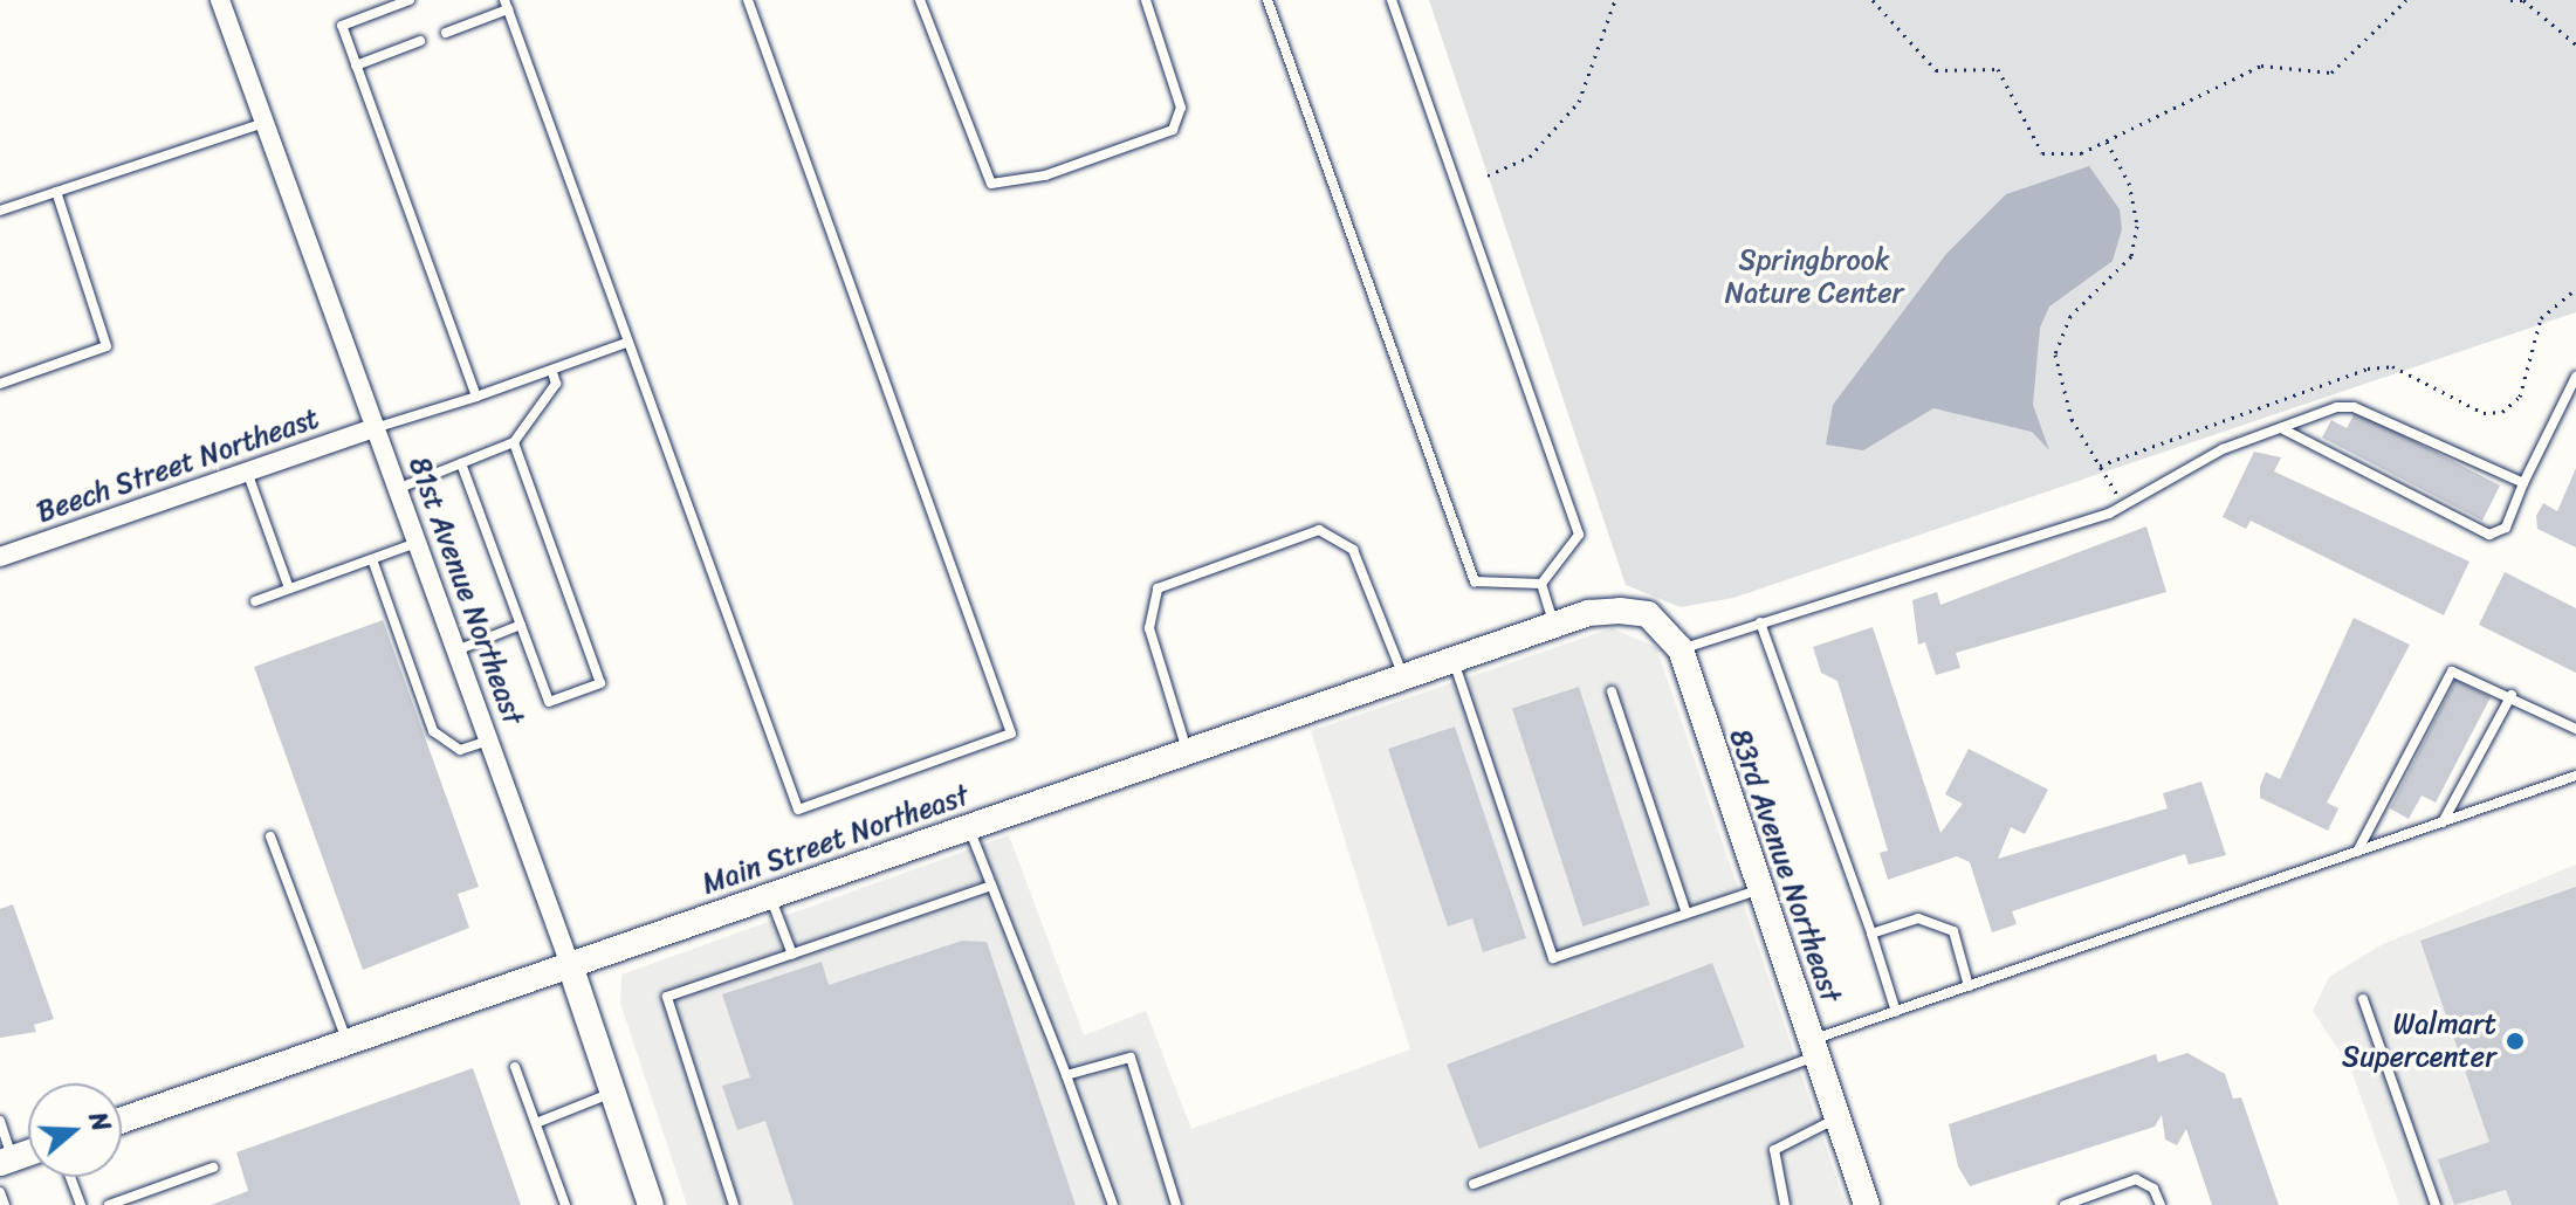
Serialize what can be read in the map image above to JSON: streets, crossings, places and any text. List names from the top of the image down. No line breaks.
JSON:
{"streets":{"street":["Beech Street Northeast","81st Avenue Northeast","Main Street Northeast","83rd Avenue Northeast"]},"crossings":[["Beech Street Northeast","81st Avenue Northeast"],["81st Avenue Northeast","Main Street Northeast"],["Main Street Northeast","83rd Avenue Northeast"]],"parks":["Springbrook Nature Center"],"places":["Walmart Supercenter"],"north":"right"}
